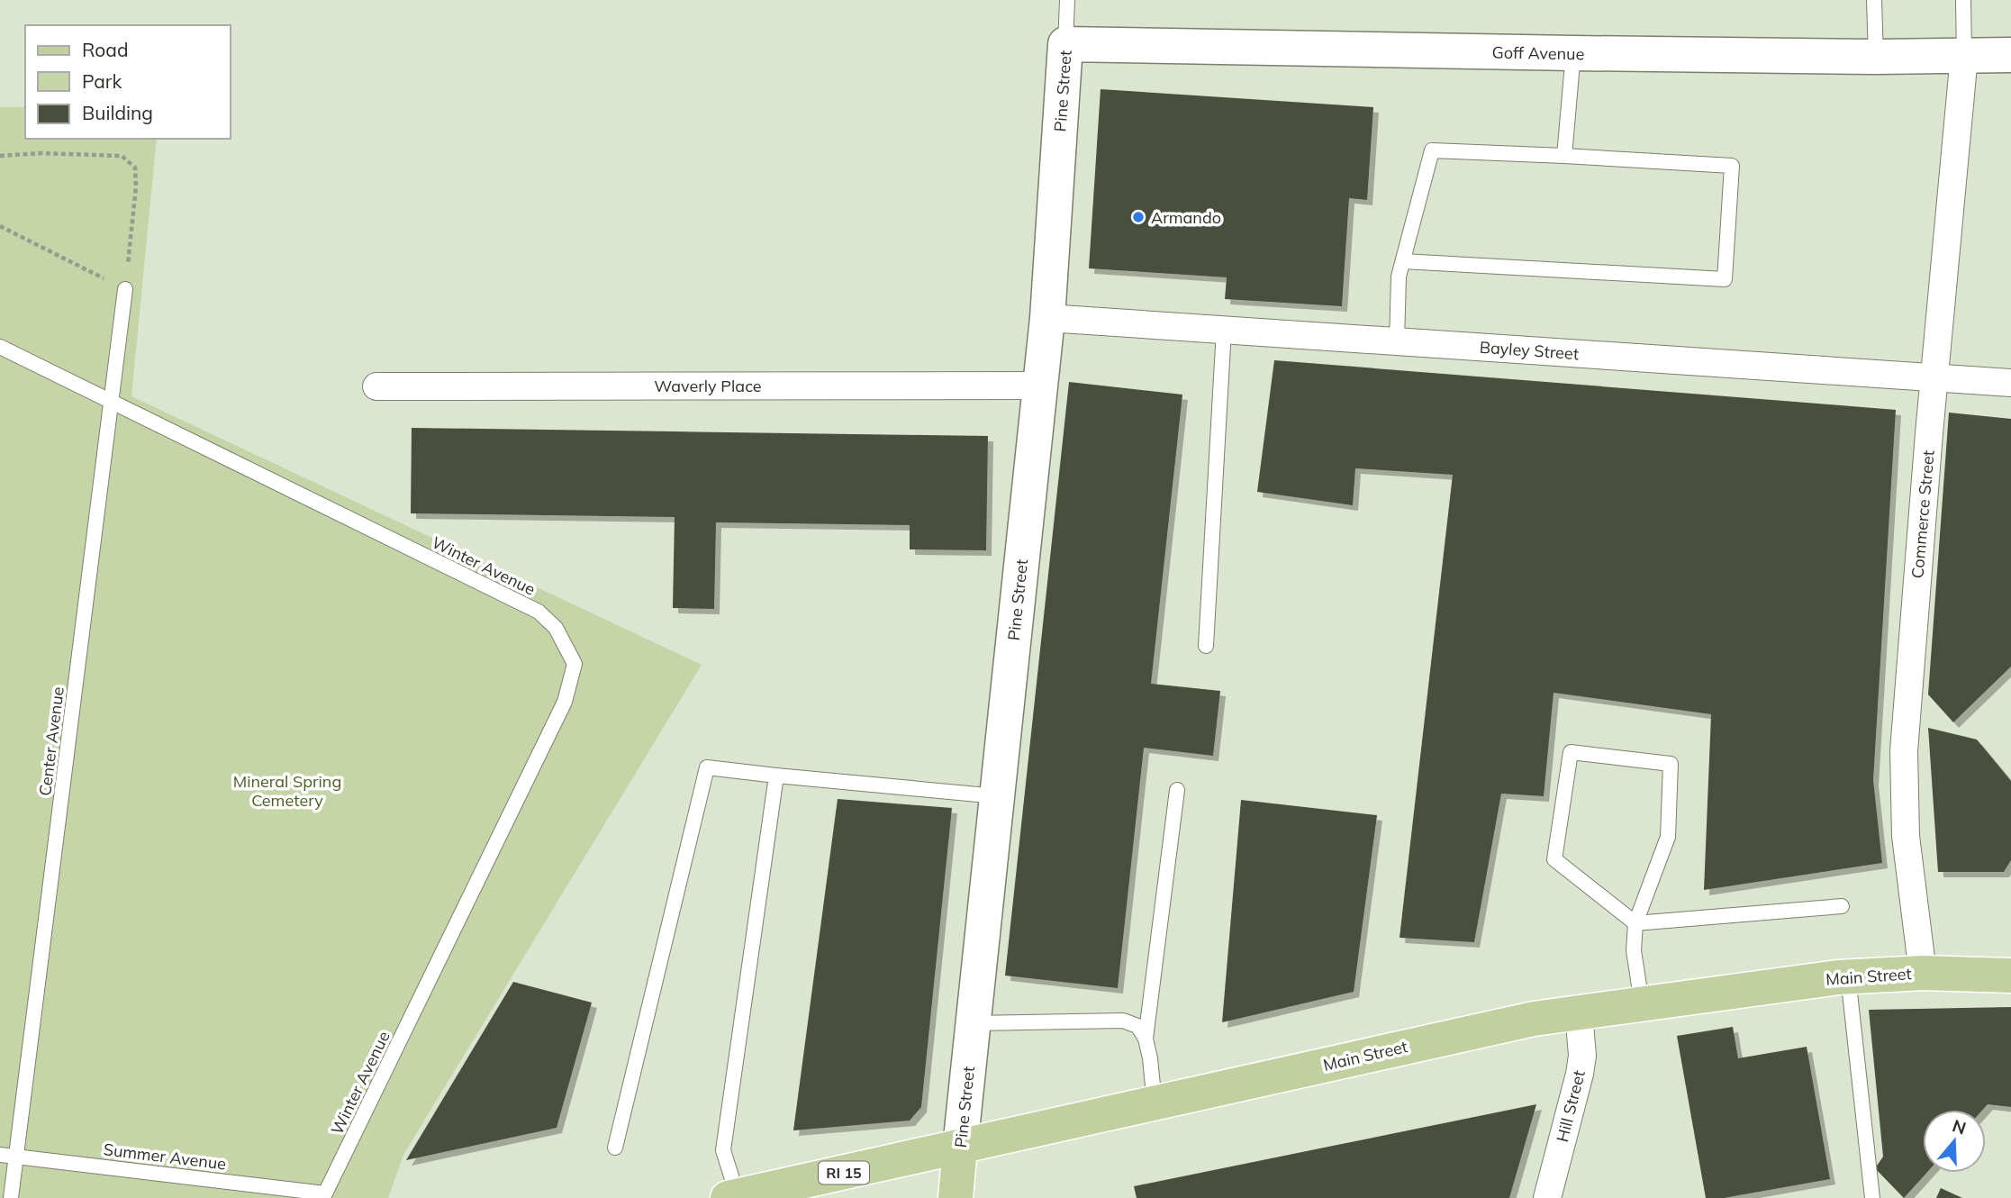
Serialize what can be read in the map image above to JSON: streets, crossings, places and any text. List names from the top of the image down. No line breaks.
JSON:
{"streets":{"main road":["Goff Avenue","Pine Street","Main Street","RI 15"],"street":["Bayley Street","Waverly Place","Commerce Street","Hill Street"],"lane":["Winter Avenue","Center Avenue","Summer Avenue"]},"crossings":[["Goff Avenue","Pine Street"],["Goff Avenue","Commerce Street"],["Pine Street","Bayley Street"],["Pine Street","Waverly Place"],["Pine Street","Main Street"],["Bayley Street","Commerce Street"],["Commerce Street","Main Street"],["Winter Avenue","Center Avenue"],["Winter Avenue","Summer Avenue"],["Center Avenue","Summer Avenue"],["Main Street","Hill Street"]],"parks":["Mineral Spring Cemetery"],"places":["Armando"],"legend":["Road","Park","Building"],"north":"top"}
